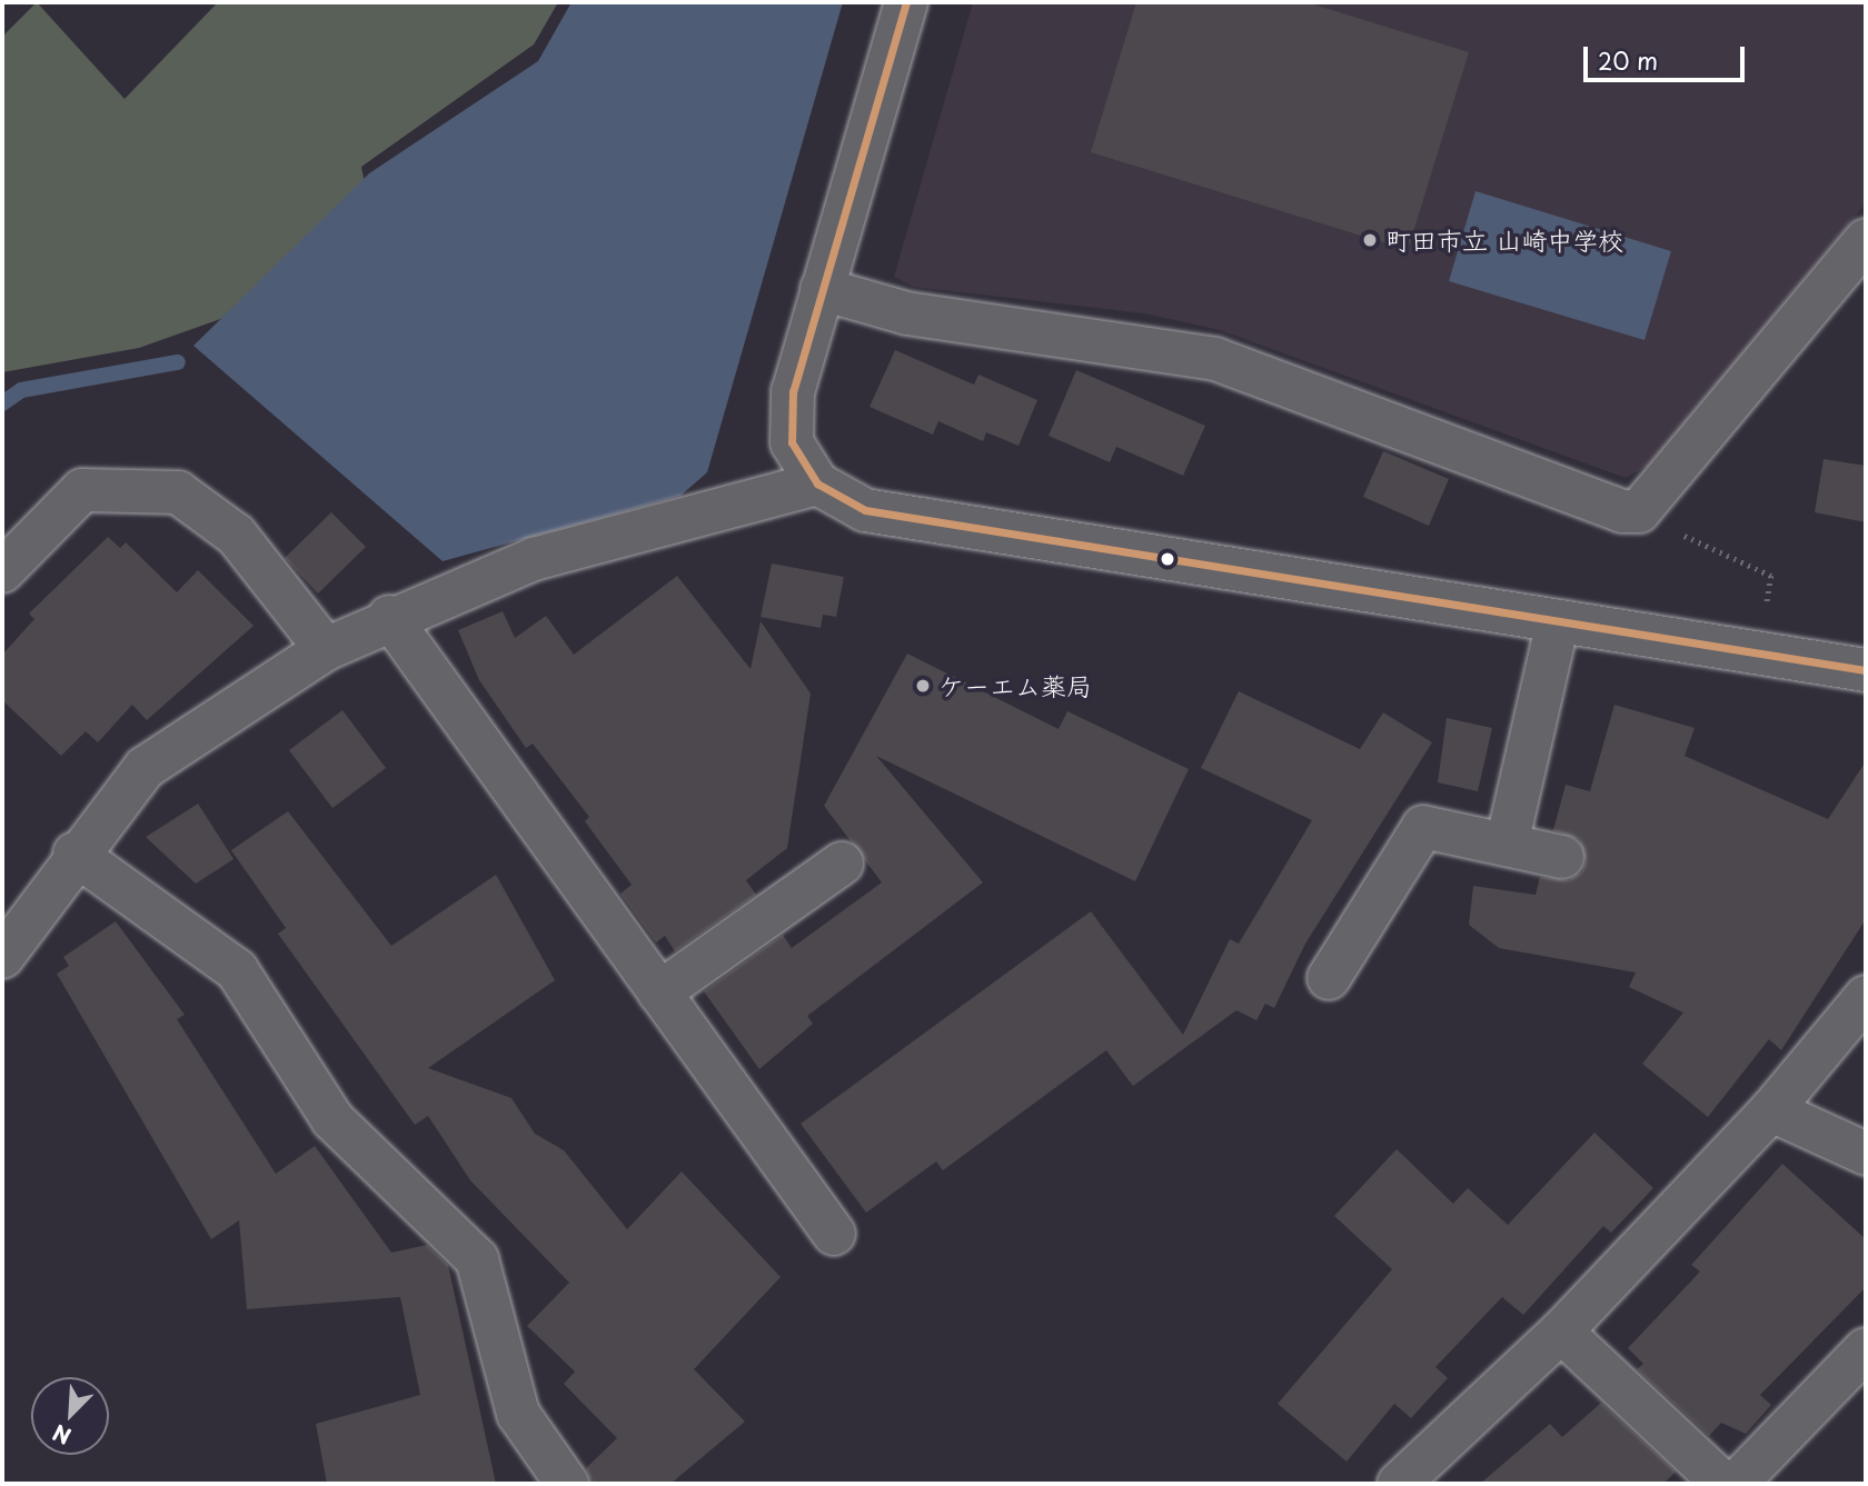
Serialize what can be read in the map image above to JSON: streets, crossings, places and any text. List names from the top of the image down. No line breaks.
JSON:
{"places":["町田市立 山崎中学校","ケーエム薬局"],"scale_bar":"20 m","north":"bottom left"}
